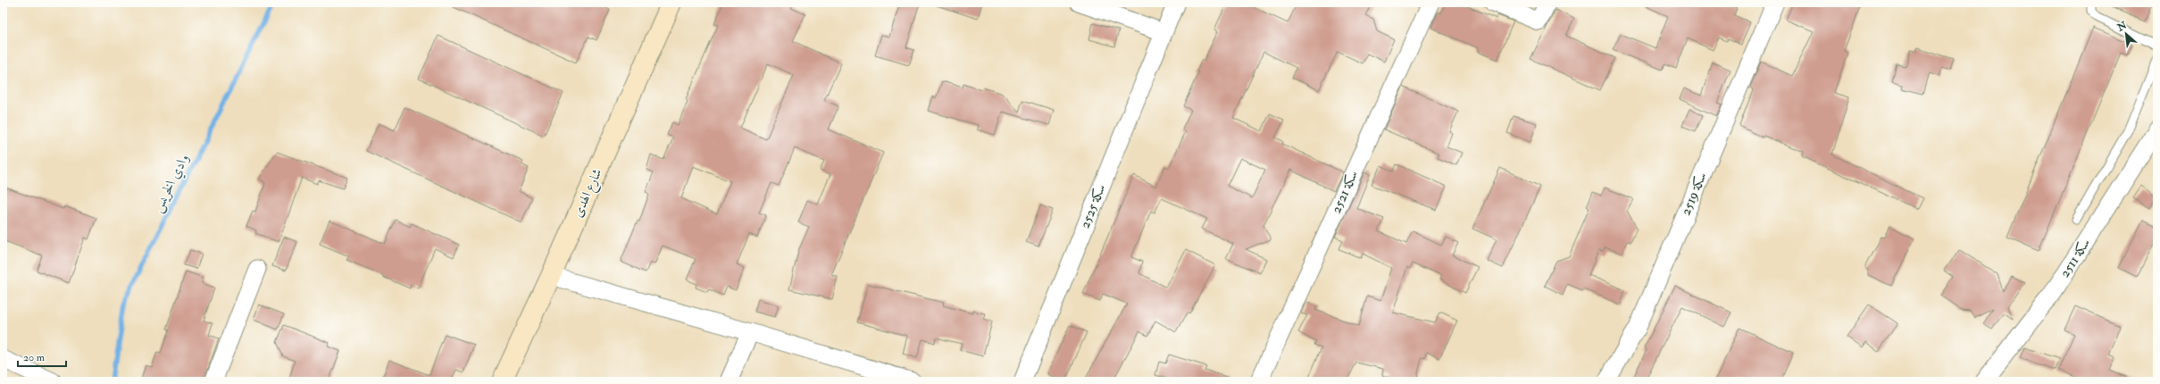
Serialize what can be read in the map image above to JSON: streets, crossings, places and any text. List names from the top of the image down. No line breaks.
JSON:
{"streets":{"street":["سكة 2521","شارع الهدى","سكة 2519","سكة 2525","سكة 2511"]},"water":["وادي الخريس"],"scale_bar":"20 m","north":"top left"}
